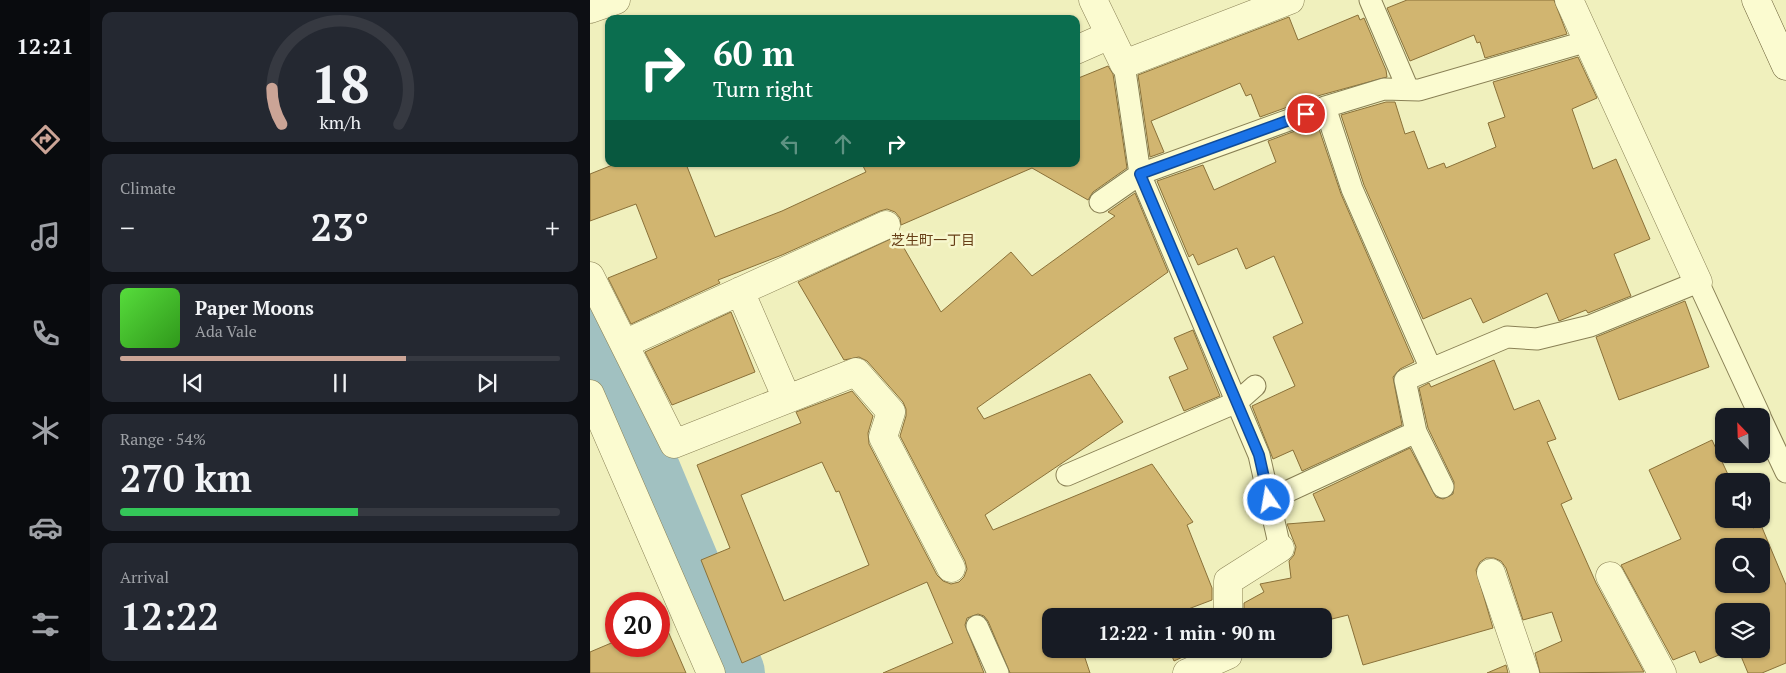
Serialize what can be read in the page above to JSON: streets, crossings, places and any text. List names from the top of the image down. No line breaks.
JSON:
{"districts":["芝生町一丁目"],"north":"top left","page":{"tabs":"12:21","turn":["60 m","Turn right"],"tile":["Climate",["Range · 54%","270 km"],["Arrival","12:22"]],"heat":["−","23°","+"],"song":["Paper Moons","Ada Vale"],"limit":"20","trip":"12:22 · 1 min · 90 m","gauge":["18","km/h"]}}
